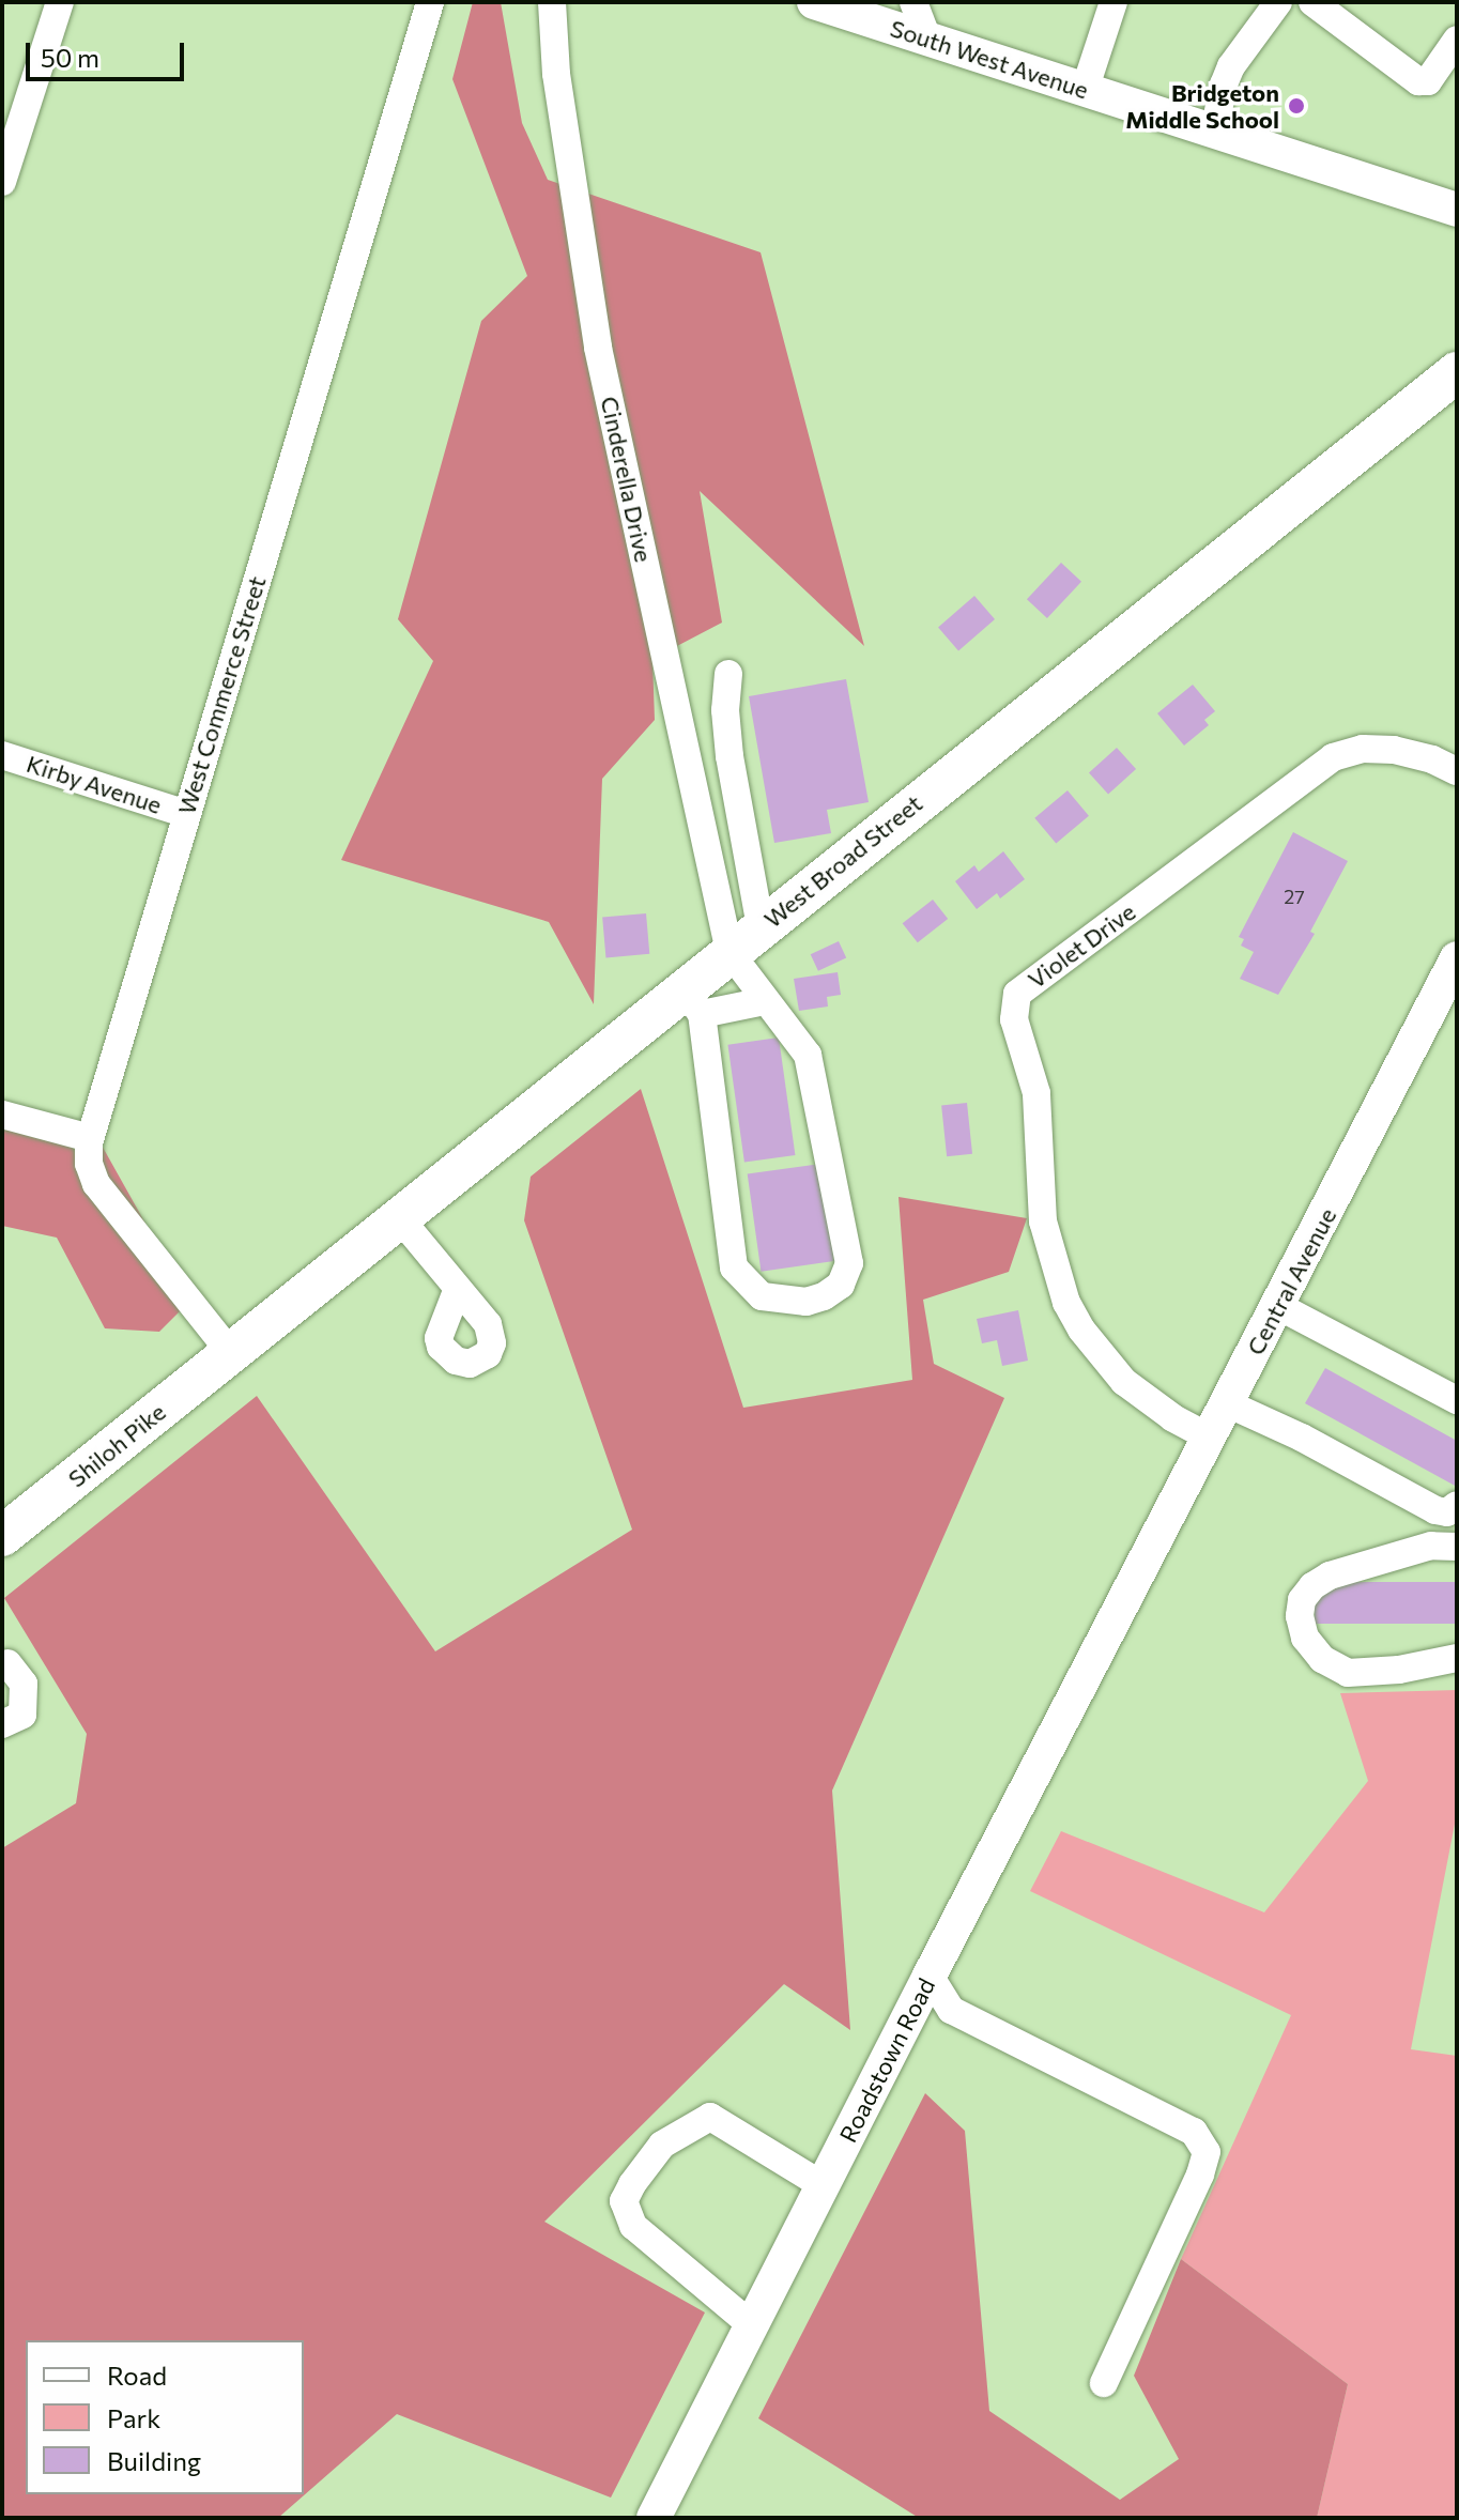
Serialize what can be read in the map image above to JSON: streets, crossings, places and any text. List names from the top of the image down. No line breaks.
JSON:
{"streets":{"highway":["West Broad Street","Shiloh Pike"],"main road":["South West Avenue","Central Avenue","Roadstown Road"],"street":["Cinderella Drive","West Commerce Street","Kirby Avenue","Violet Drive"]},"crossings":[["Cinderella Drive","West Broad Street"],["West Commerce Street","Kirby Avenue"],["West Commerce Street","West Broad Street"],["West Commerce Street","Shiloh Pike"],["West Broad Street","Shiloh Pike"],["Violet Drive","Central Avenue"],["Central Avenue","Roadstown Road"]],"places":["Bridgeton Middle School"],"house_numbers":["27"],"legend":["Road","Park","Building"],"scale_bar":"50 m"}
